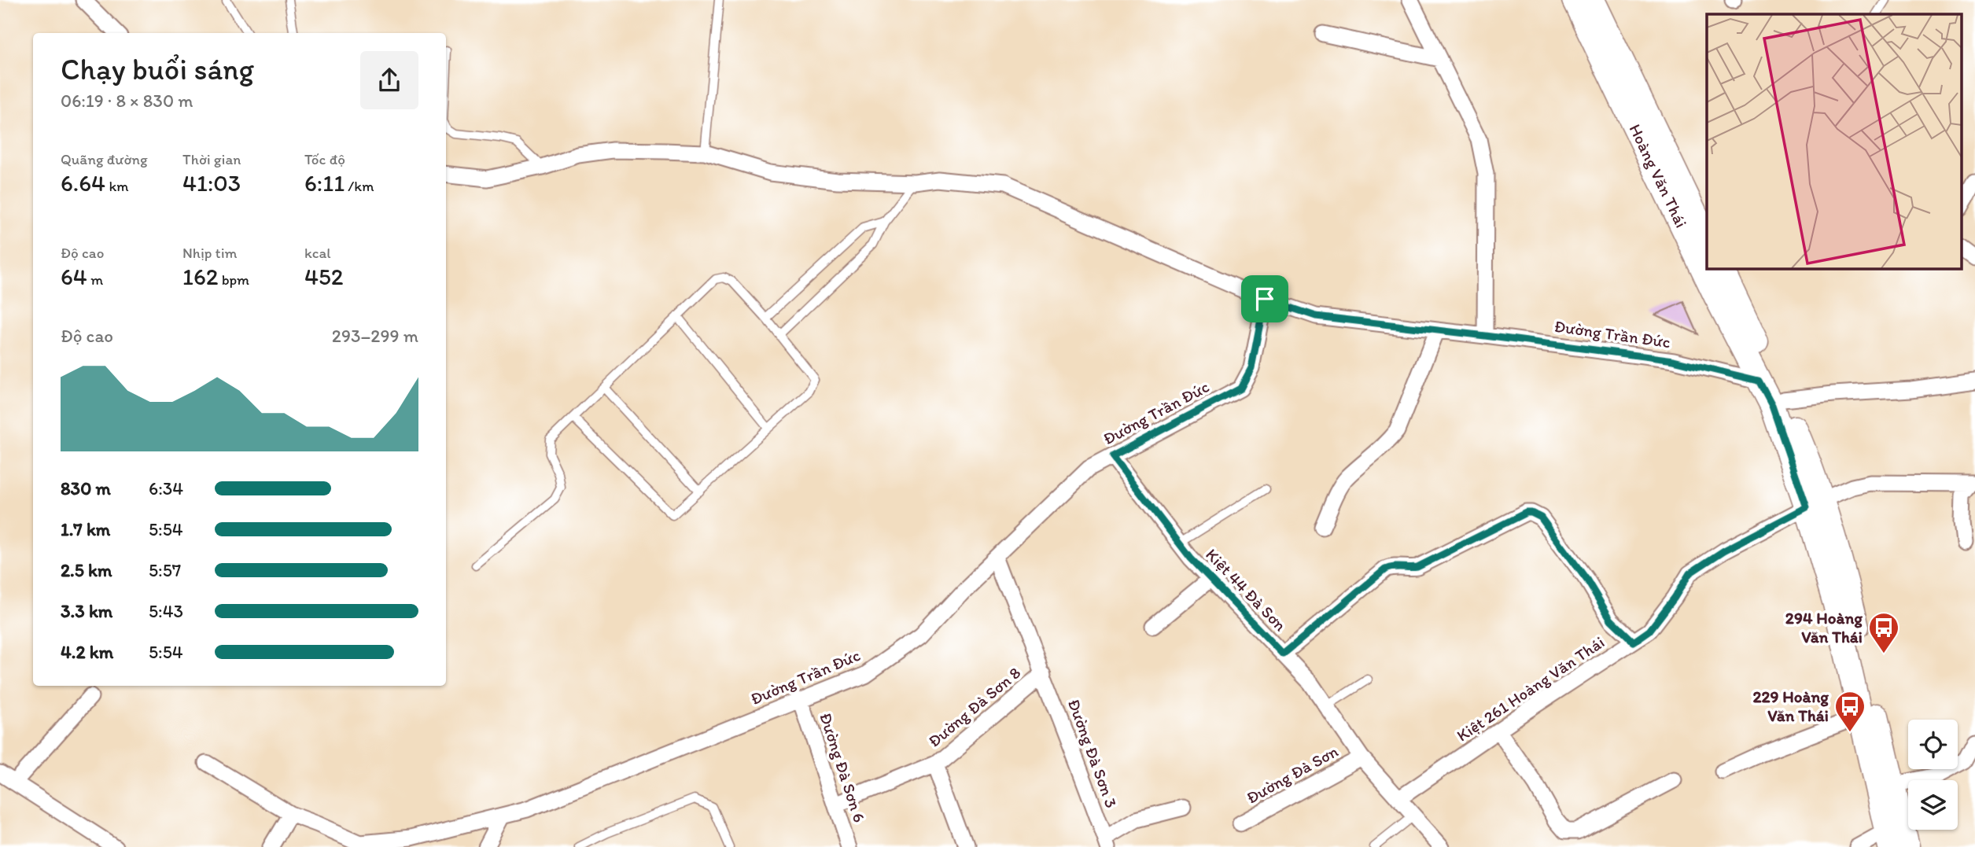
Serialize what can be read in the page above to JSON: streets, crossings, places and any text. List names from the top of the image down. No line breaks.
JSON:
{"streets":{"main road":["Hoàng Văn Thái"],"street":["Đường Trần Đức","Kiệt 44 Đà Sơn","Kiệt 261 Hoàng Văn Thái","Đường Đà Sơn 8","Đường Đà Sơn 3","Đường Đà Sơn 6","Đường Đà Sơn"]},"crossings":[["Hoàng Văn Thái","Đường Trần Đức"],["Đường Trần Đức","Kiệt 44 Đà Sơn"],["Đường Trần Đức","Đường Đà Sơn 3"],["Đường Trần Đức","Đường Đà Sơn 6"],["Kiệt 44 Đà Sơn","Kiệt 261 Hoàng Văn Thái"],["Kiệt 44 Đà Sơn","Đường Đà Sơn"],["Đường Đà Sơn 8","Đường Đà Sơn 3"],["Đường Đà Sơn 8","Đường Đà Sơn 6"]],"places":{"bus stop":["294 Hoàng Văn Thái","229 Hoàng Văn Thái"]},"page":{"heading":["Chạy buổi sáng","06:19 · 8 × 830 m"],"stats":[["Quãng đường","6.64 km"],["Thời gian","41:03"],["Tốc độ","6:11 /km"],["Độ cao","64 m"],["Nhịp tim","162 bpm"],["kcal","452"]],"chart":["Độ cao","293–299 m"],"list":[{"name":"830 m","note":"6:34"},{"name":"1.7 km","note":"5:54"},{"name":"2.5 km","note":"5:57"},{"name":"3.3 km","note":"5:43"},{"name":"4.2 km","note":"5:54"}]}}
